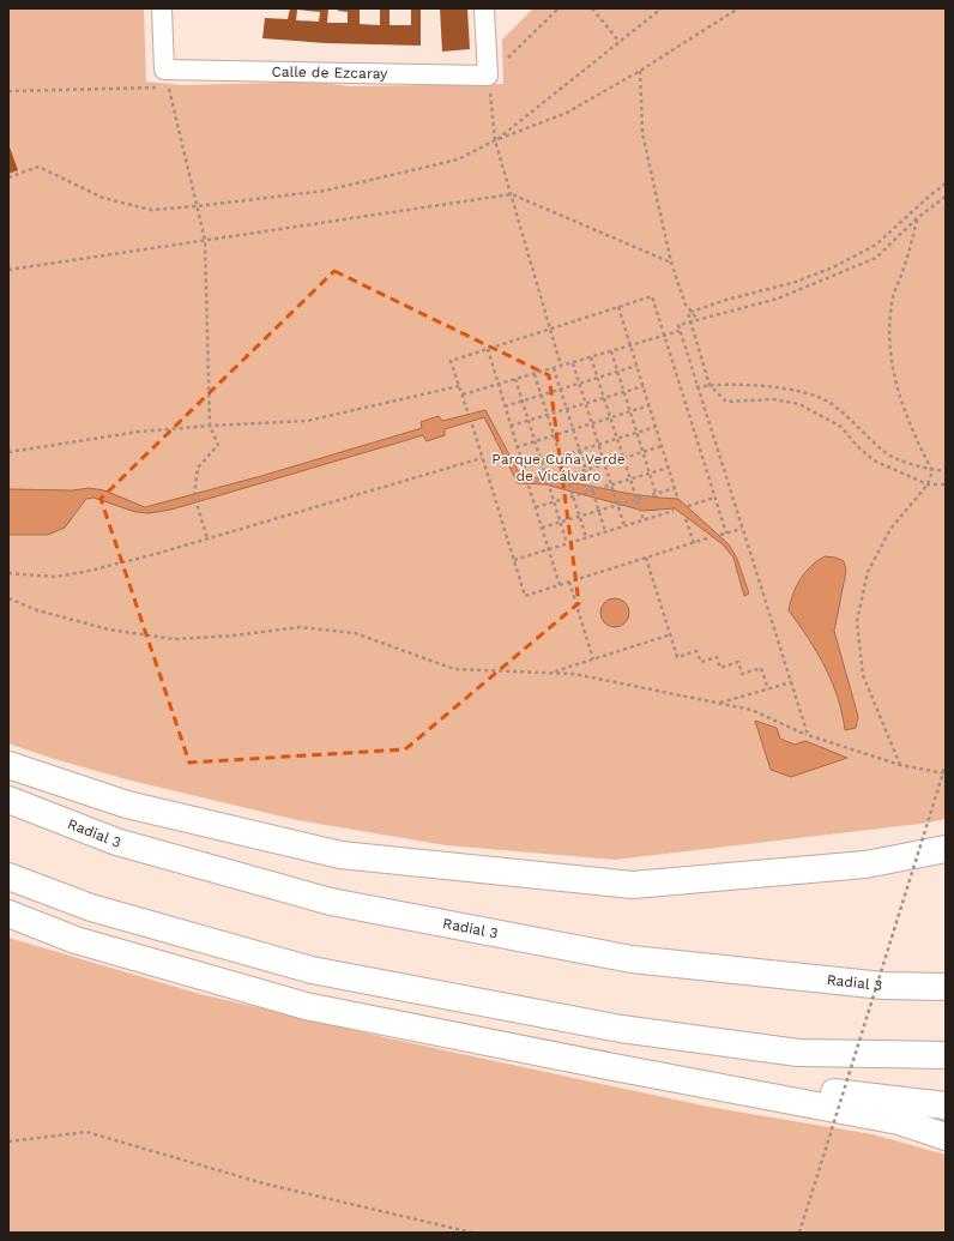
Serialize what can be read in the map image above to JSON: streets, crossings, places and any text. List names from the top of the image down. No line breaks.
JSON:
{"streets":{"highway":["Radial 3"],"street":["Calle de Ezcaray"]},"parks":["Parque Cuña Verde de Vicálvaro"]}
